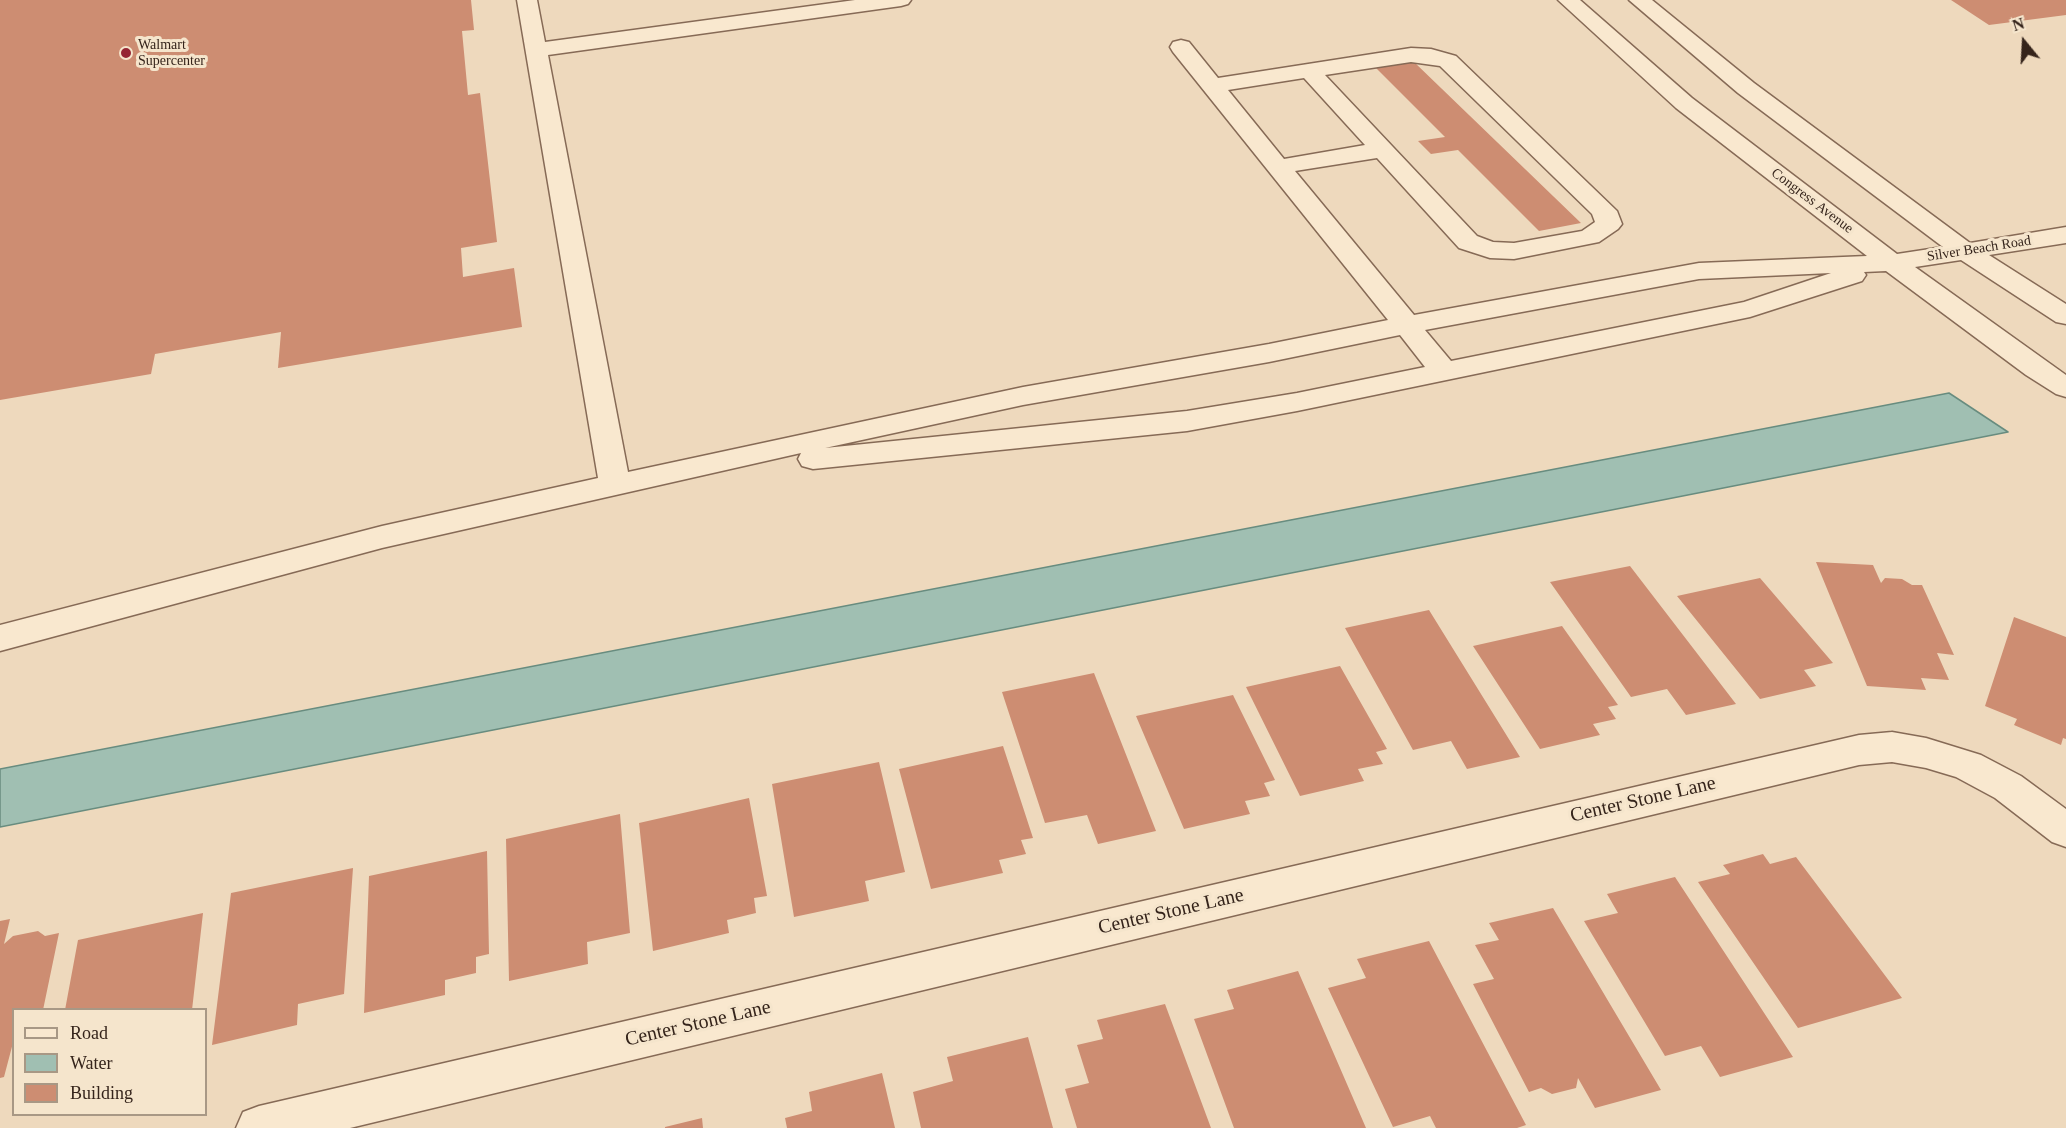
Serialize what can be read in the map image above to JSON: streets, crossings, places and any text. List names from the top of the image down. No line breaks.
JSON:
{"streets":{"street":["Congress Avenue","Silver Beach Road","Center Stone Lane"]},"crossings":[["Congress Avenue","Silver Beach Road"]],"places":["Walmart Supercenter"],"legend":["Road","Water","Building"],"north":"top"}
